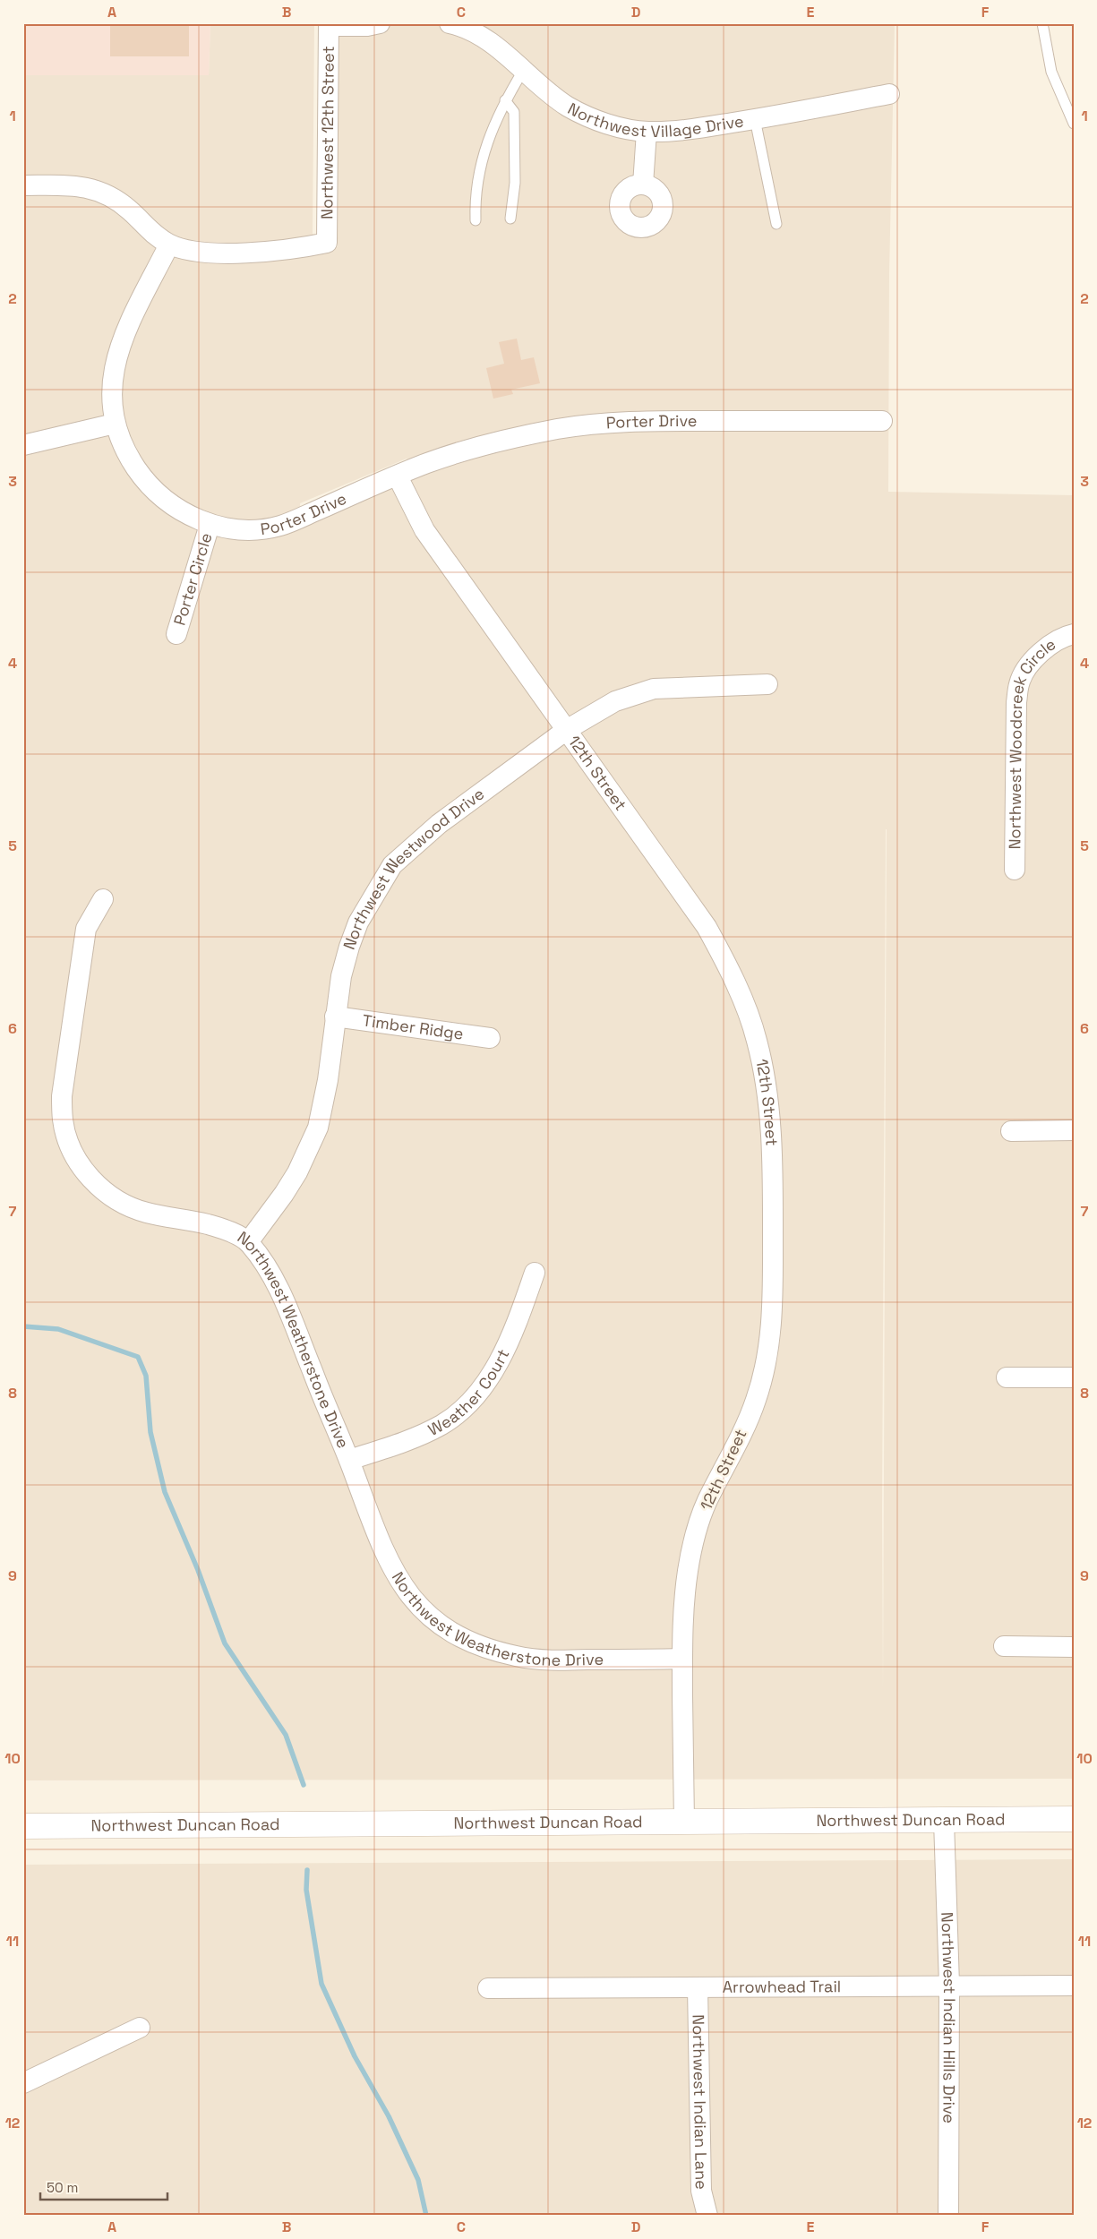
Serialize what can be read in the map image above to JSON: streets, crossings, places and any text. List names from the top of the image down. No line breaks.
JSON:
{"streets":{"street":["Northwest Village Drive","Northwest 12th Street","Porter Drive","Porter Circle","Northwest Woodcreek Circle","12th Street","Northwest Westwood Drive","Timber Ridge","Northwest Weatherstone Drive","Weather Court","Northwest Duncan Road","Arrowhead Trail","Northwest Indian Hills Drive","Northwest Indian Lane"]},"crossings":[["Northwest 12th Street","Porter Drive"],["Porter Drive","Porter Circle"],["Porter Drive","12th Street"],["12th Street","Northwest Westwood Drive"],["12th Street","Northwest Weatherstone Drive"],["12th Street","Northwest Duncan Road"],["Northwest Westwood Drive","Timber Ridge"],["Northwest Westwood Drive","Northwest Weatherstone Drive"],["Northwest Weatherstone Drive","Weather Court"],["Northwest Duncan Road","Northwest Indian Hills Drive"],["Arrowhead Trail","Northwest Indian Hills Drive"],["Arrowhead Trail","Northwest Indian Lane"]],"scale_bar":"50 m","grid":{"columns":["A","B","C","D","E","F"],"rows":["1","2","3","4","5","6","7","8","9","10","11","12"]}}
